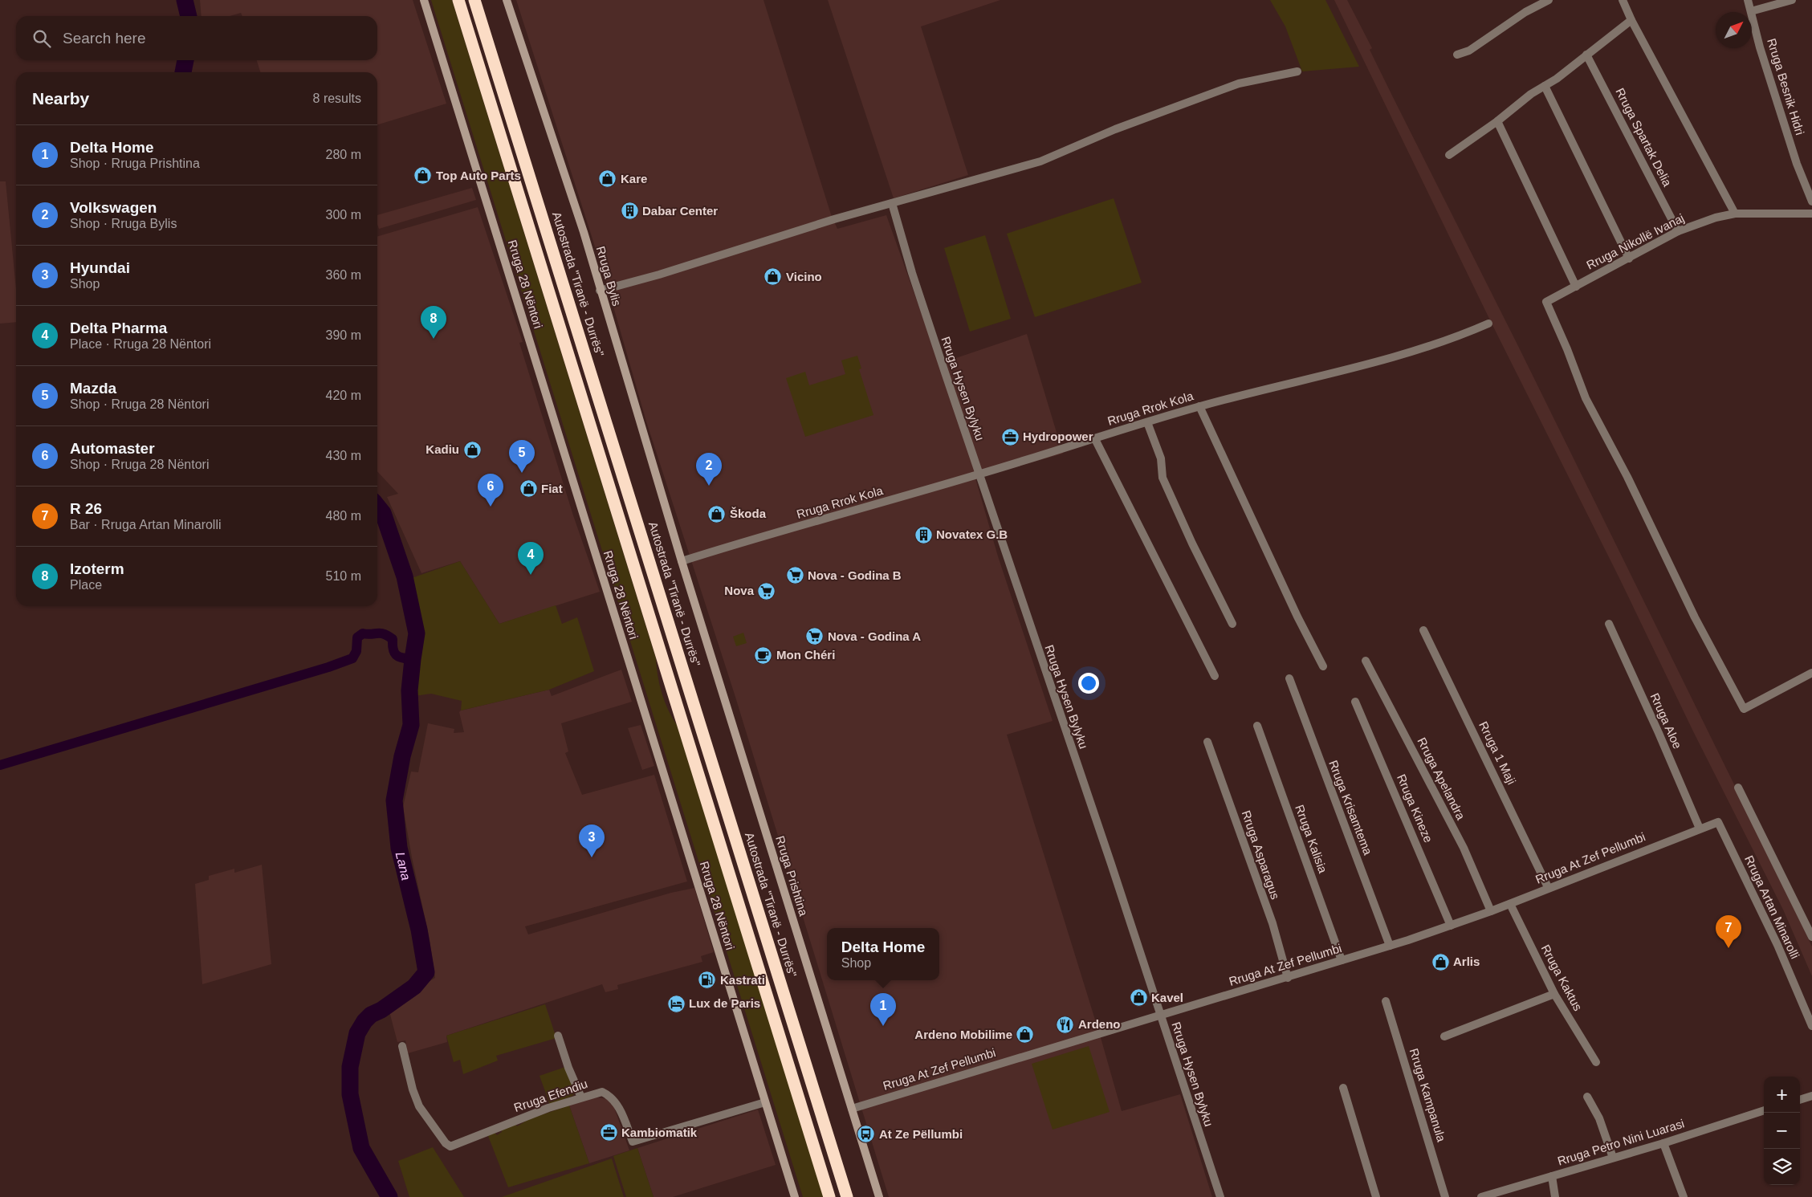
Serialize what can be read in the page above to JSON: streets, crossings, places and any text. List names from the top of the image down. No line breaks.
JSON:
{"streets":{"highway":["Autostrada \"Tiranë - Durrës\""],"main road":["Rruga Bylis","Rruga 28 Nëntori","Rruga Prishtina"],"street":["Rruga Besnik Hidri","Rruga Spartak Delia","Rruga Nikollë Ivanaj","Rruga Hysen Bylyku","Rruga Rrok Kola","Rruga Aloe","Rruga 1 Maji","Rruga Apelandra","Rruga Krisamtema","Rruga Kineze","Rruga Kalisia","Rruga Asparagus","Rruga At Zef Pellumbi","Rruga Artan Minarolli","Rruga Kaktus","Rruga Kampanula","Rruga Efendiu","Rruga Petro Nini Luarasi"]},"crossings":[["Rruga Spartak Delia","Rruga Nikollë Ivanaj"],["Rruga Bylis","Rruga Rrok Kola"],["Rruga Bylis","Rruga Prishtina"],["Rruga 28 Nëntori","Rruga Efendiu"],["Rruga Hysen Bylyku","Rruga Rrok Kola"],["Rruga Hysen Bylyku","Rruga At Zef Pellumbi"],["Rruga Rrok Kola","Rruga Prishtina"],["Rruga Aloe","Rruga At Zef Pellumbi"],["Rruga 1 Maji","Rruga At Zef Pellumbi"],["Rruga Apelandra","Rruga At Zef Pellumbi"],["Rruga Krisamtema","Rruga At Zef Pellumbi"],["Rruga Kineze","Rruga At Zef Pellumbi"],["Rruga Kalisia","Rruga At Zef Pellumbi"],["Rruga Asparagus","Rruga At Zef Pellumbi"],["Rruga At Zef Pellumbi","Rruga Prishtina"],["Rruga At Zef Pellumbi","Rruga Artan Minarolli"],["Rruga At Zef Pellumbi","Rruga Kaktus"]],"water":["Lana"],"places":{"shop":["Top Auto Parts","Kare","Vicino","Kadiu","Fiat","Škoda","Arlis","Kavel","Ardeno Mobilime"],"building":["Dabar Center","Novatex G.B"],"office":["Hydropower","Kambiomatik"],"supermarket":["Nova - Godina B","Nova","Nova - Godina A"],"cafe":["Mon Chéri"],"fuel station":["Kastrati"],"hotel":["Lux de Paris"],"restaurant":["Ardeno"],"bus stop":["At Ze Pëllumbi"]},"north":"top right","page":{"search":"Search here","heading":["Nearby","8 results"],"list":[{"mark":"1","name":"Delta Home","note":"Shop · Rruga Prishtina","value":"280 m"},{"mark":"2","name":"Volkswagen","note":"Shop · Rruga Bylis","value":"300 m"},{"mark":"3","name":"Hyundai","note":"Shop","value":"360 m"},{"mark":"4","name":"Delta Pharma","note":"Place · Rruga 28 Nëntori","value":"390 m"},{"mark":"5","name":"Mazda","note":"Shop · Rruga 28 Nëntori","value":"420 m"},{"mark":"6","name":"Automaster","note":"Shop · Rruga 28 Nëntori","value":"430 m"},{"mark":"7","name":"R 26","note":"Bar · Rruga Artan Minarolli","value":"480 m"},{"mark":"8","name":"Izoterm","note":"Place","value":"510 m"}],"pins":["8","5","2","6","4","3","7","1"],"popup":["Delta Home","Shop"],"map_buttons":["+","−"]}}
